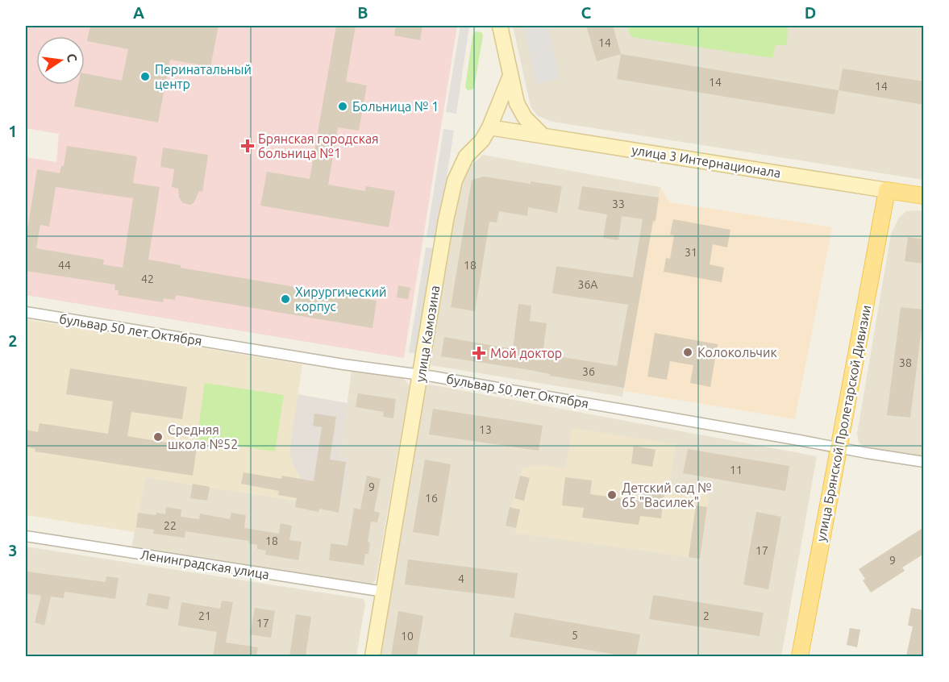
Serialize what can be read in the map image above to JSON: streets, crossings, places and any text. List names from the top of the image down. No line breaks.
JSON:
{"streets":{"main road":["улица 3 Интернационала","улица Брянской Пролетарской Дивизии"],"street":["бульвар 50 лет Октября","улица Камозина","Ленинградская улица"]},"crossings":[["улица 3 Интернационала","улица Камозина"],["улица 3 Интернационала","улица Брянской Пролетарской Дивизии"],["бульвар 50 лет Октября","улица Камозина"],["бульвар 50 лет Октября","улица Брянской Пролетарской Дивизии"],["улица Камозина","Ленинградская улица"]],"places":{"other":["Перинатальный центр","Больница № 1","Хирургический корпус","Колокольчик","Средняя школа №52","Детский сад № 65 \"Василек\""],"health":["Брянская городская больница №1","Мой доктор"]},"house_numbers":["14","14","14","33","31","44","18","42","36А","38","36","13","11","9","16","22","18","17","9","4","21","2","17","5","10"],"north":"right","grid":{"columns":["A","B","C","D"],"rows":["1","2","3"]}}
